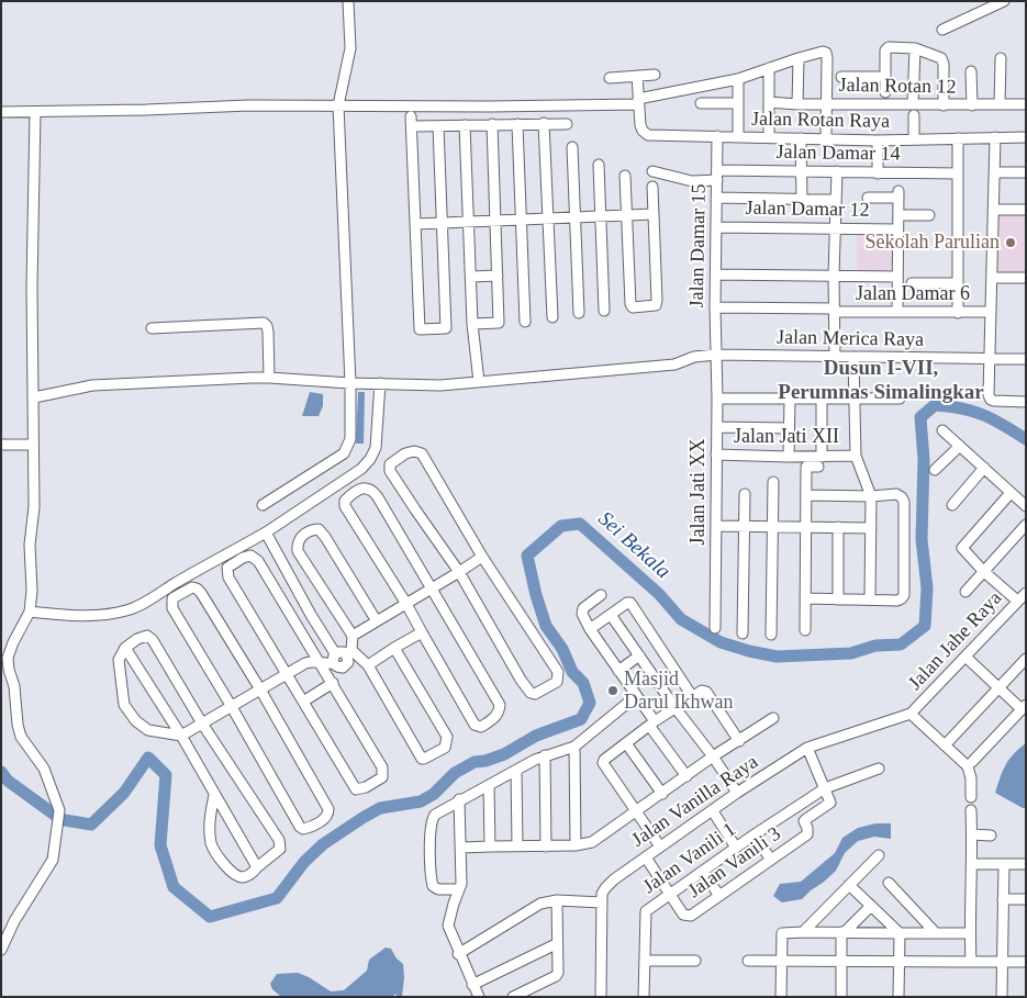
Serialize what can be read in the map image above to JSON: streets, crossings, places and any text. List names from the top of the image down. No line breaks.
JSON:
{"streets":{"street":["Jalan Rotan 12","Jalan Rotan Raya","Jalan Damar 14","Jalan Damar 12","Jalan Damar 15","Jalan Damar 6","Jalan Merica Raya","Jalan Jati XII","Jalan Jati XX","Jalan Jahe Raya","Jalan Vanilla Raya","Jalan Vanili 1","Jalan Vanili 3"]},"crossings":[["Jalan Rotan Raya","Jalan Damar 15"],["Jalan Damar 14","Jalan Damar 15"],["Jalan Damar 12","Jalan Damar 15"],["Jalan Damar 15","Jalan Damar 6"],["Jalan Damar 15","Jalan Merica Raya"],["Jalan Damar 15","Jalan Jati XX"],["Jalan Merica Raya","Jalan Jati XX"],["Jalan Jati XII","Jalan Jati XX"],["Jalan Jahe Raya","Jalan Vanilla Raya"],["Jalan Vanilla Raya","Jalan Vanili 3"],["Jalan Vanili 1","Jalan Vanili 3"]],"districts":["Dusun I-VII, Perumnas Simalingkar"],"water":["Sei Bekala"],"places":["Sekolah Parulian","Masjid Darul Ikhwan"]}
